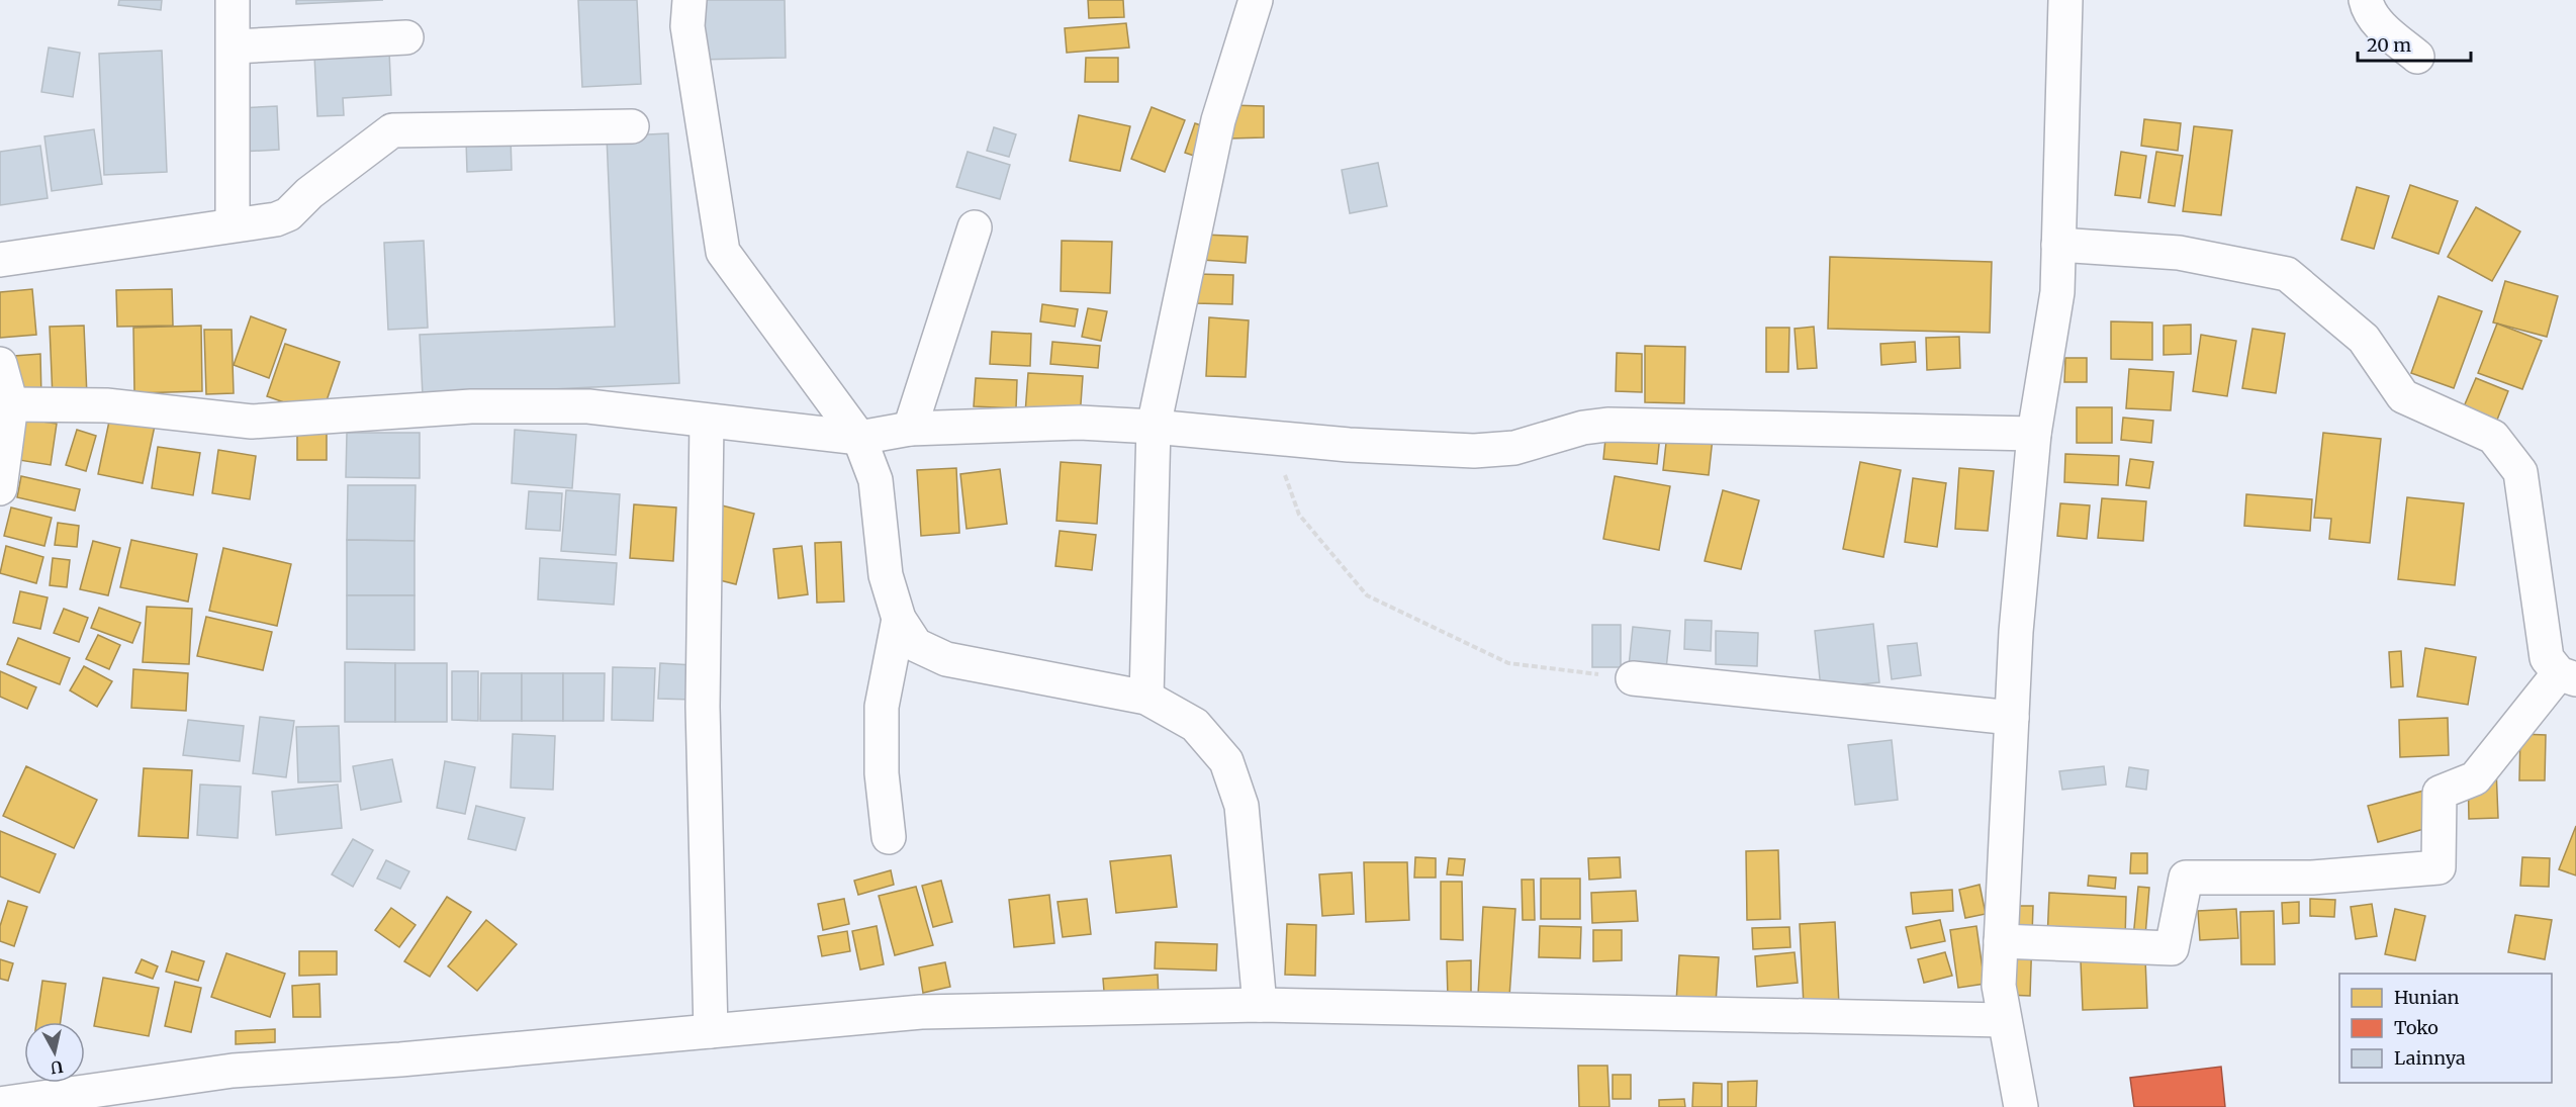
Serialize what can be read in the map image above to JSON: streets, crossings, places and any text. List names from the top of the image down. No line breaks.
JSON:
{"legend":["Hunian","Toko","Lainnya"],"scale_bar":"20 m","north":"bottom"}
